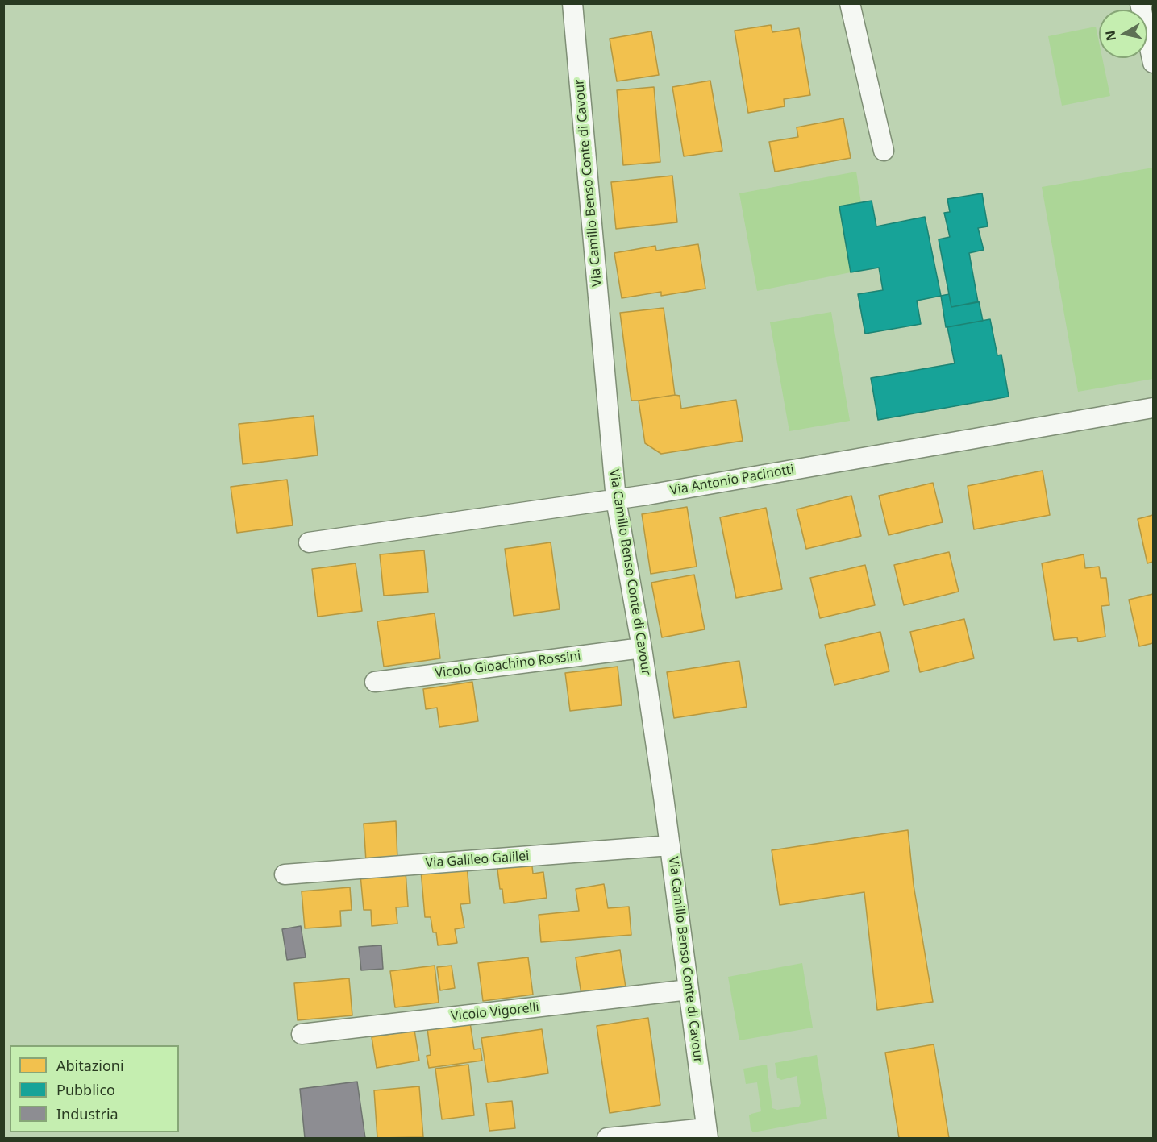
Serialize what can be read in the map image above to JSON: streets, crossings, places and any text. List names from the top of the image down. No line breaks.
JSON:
{"streets":{"street":["Via Camillo Benso Conte di Cavour","Via Antonio Pacinotti","Vicolo Gioachino Rossini","Via Galileo Galilei","Vicolo Vigorelli"]},"crossings":[["Via Camillo Benso Conte di Cavour","Via Antonio Pacinotti"],["Via Camillo Benso Conte di Cavour","Vicolo Gioachino Rossini"],["Via Camillo Benso Conte di Cavour","Via Galileo Galilei"],["Via Camillo Benso Conte di Cavour","Vicolo Vigorelli"]],"legend":["Abitazioni","Pubblico","Industria"],"north":"left"}
